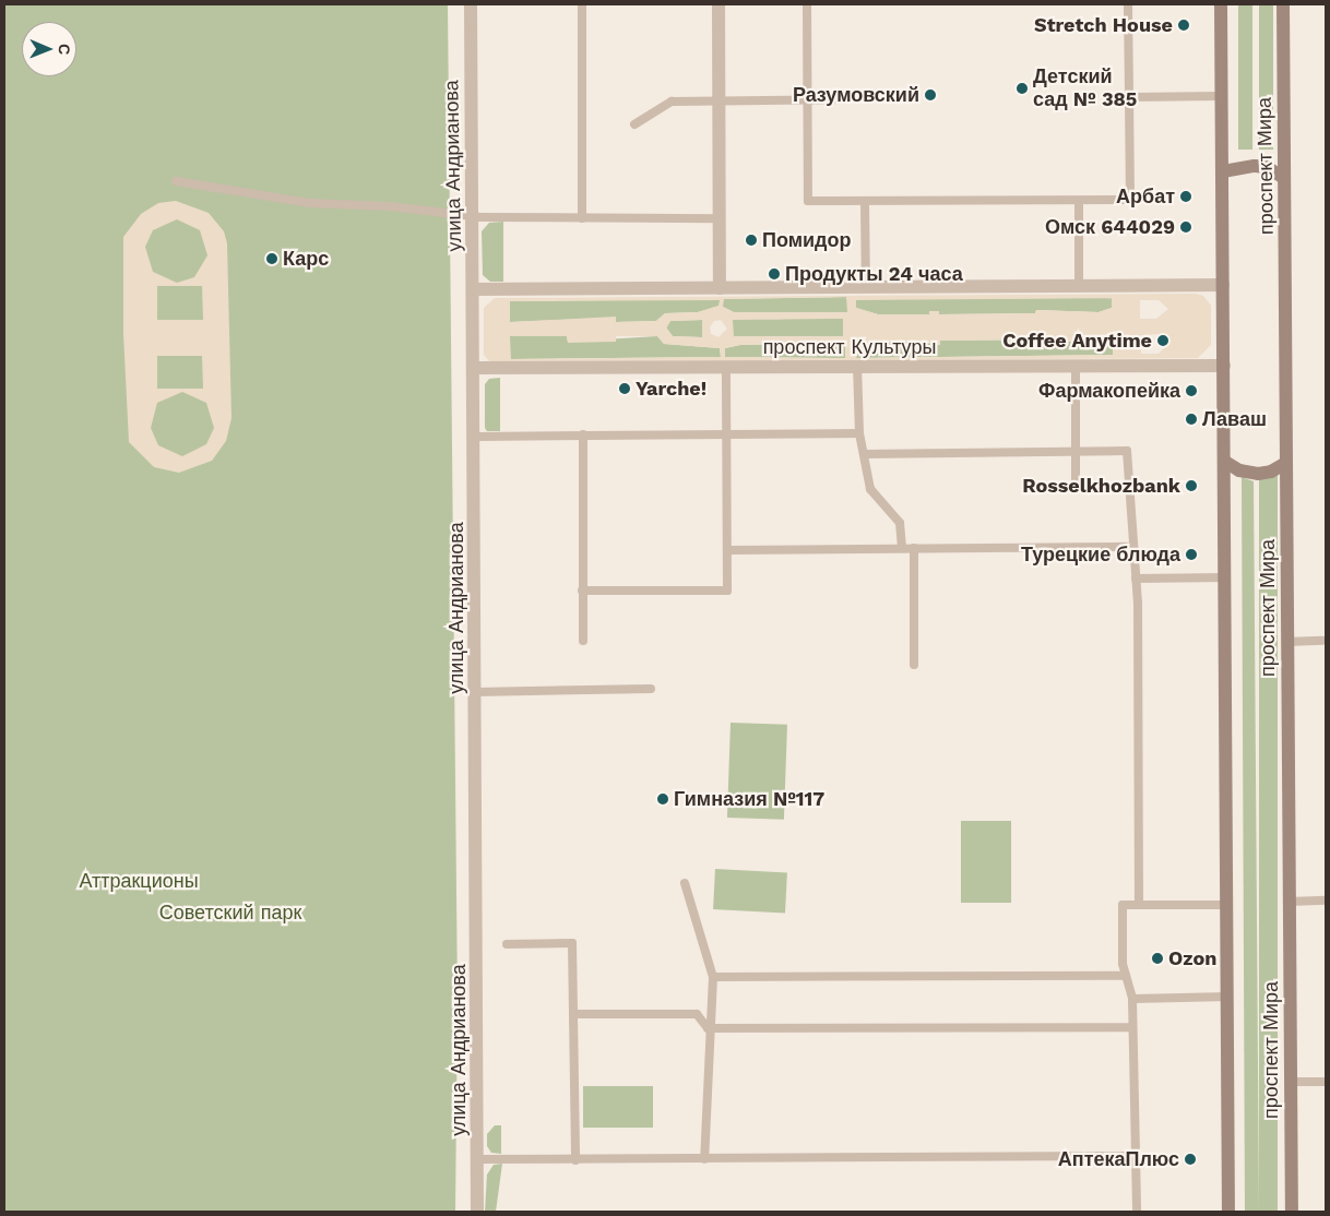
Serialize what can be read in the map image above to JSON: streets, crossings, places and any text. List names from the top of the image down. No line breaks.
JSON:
{"streets":{"main road":["проспект Мира"],"street":["улица Андрианова","проспект Культуры"]},"crossings":[["улица Андрианова","проспект Культуры"]],"parks":["Аттракционы","Советский парк"],"places":["Stretch House","Детский сад № 385","Разумовский","Арбат","Омск 644029","Помидор","Карс","Продукты 24 часа","Coffee Anytime","Yarche!","Фармакопейка","Лаваш","Rosselkhozbank","Турецкие блюда","Гимназия №117","Ozon","АптекаПлюс"],"north":"right"}
